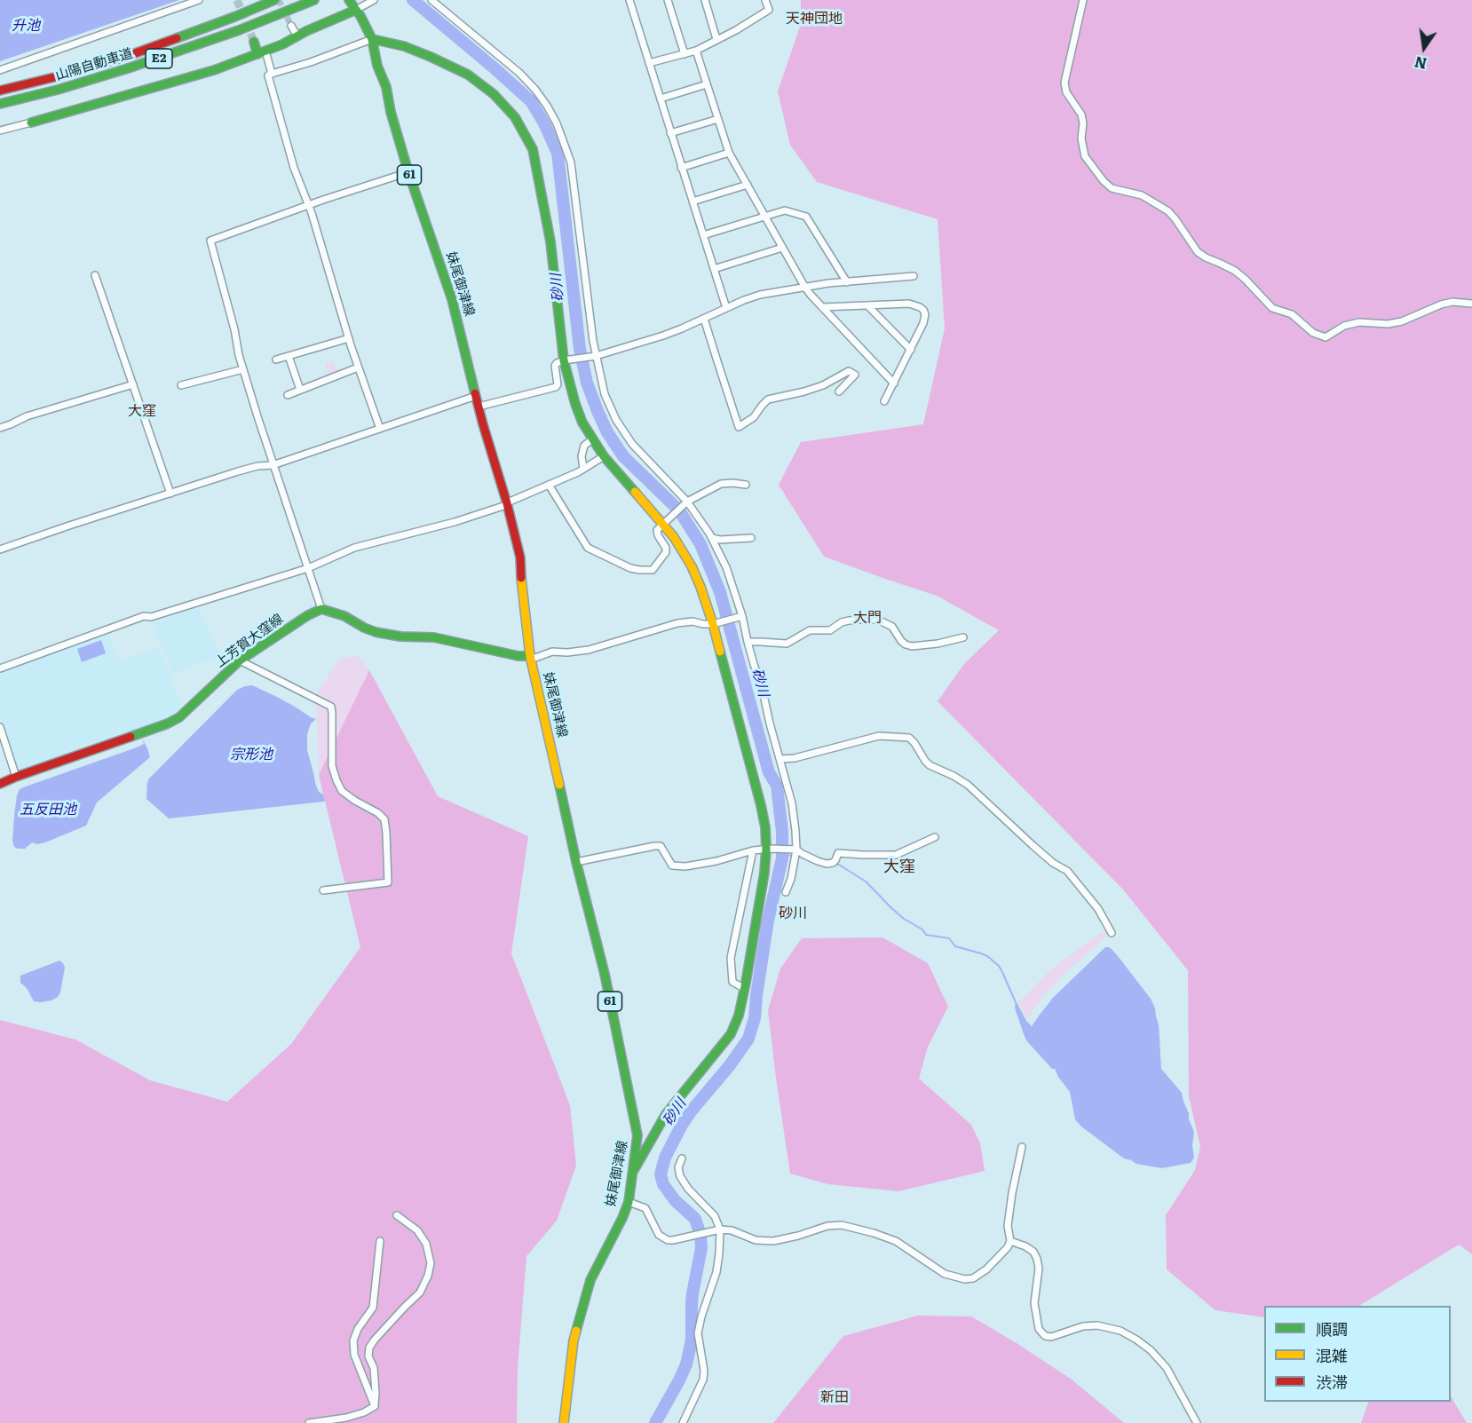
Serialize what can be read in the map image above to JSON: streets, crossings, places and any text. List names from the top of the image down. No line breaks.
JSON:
{"streets":{"main road":["E2","山陽自動車道","61","妹尾御津線","上芳賀大窪線"]},"districts":["天神団地","大窪","大門","大窪","砂川","新田"],"water":["升池","砂川","宗形池","五反田池"],"legend":["順調","混雑","渋滞"],"north":"bottom"}
